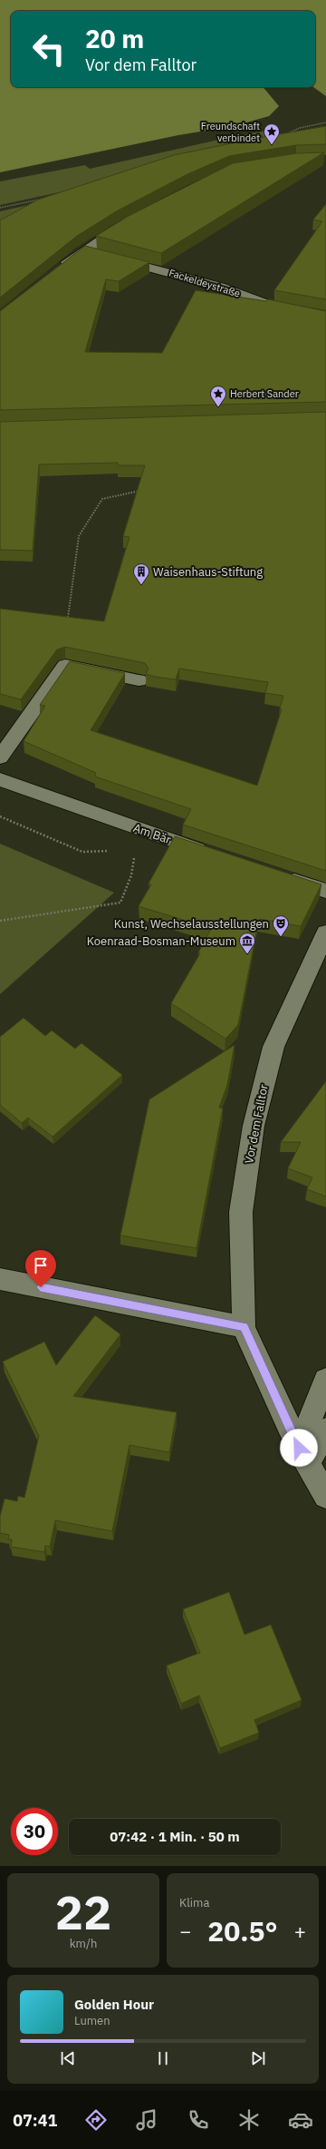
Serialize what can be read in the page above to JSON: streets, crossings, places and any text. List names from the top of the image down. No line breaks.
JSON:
{"streets":{"street":["Fackeldeystraße","Am Bär","Vor dem Falltor"]},"places":{"place":["Freundschaft verbindet","Herbert Sander"],"building":["Waisenhaus-Stiftung"],"theatre":["Kunst, Wechselausstellungen"],"museum":["Koenraad-Bosman-Museum"]},"page":{"turn":["20 m","Vor dem Falltor"],"limit":"30","trip":"07:42 · 1 Min. · 50 m","tile":[["22","km/h"],"Klima"],"heat":["−","20.5°","+"],"song":["Golden Hour","Lumen"],"tabs":"07:41"}}
